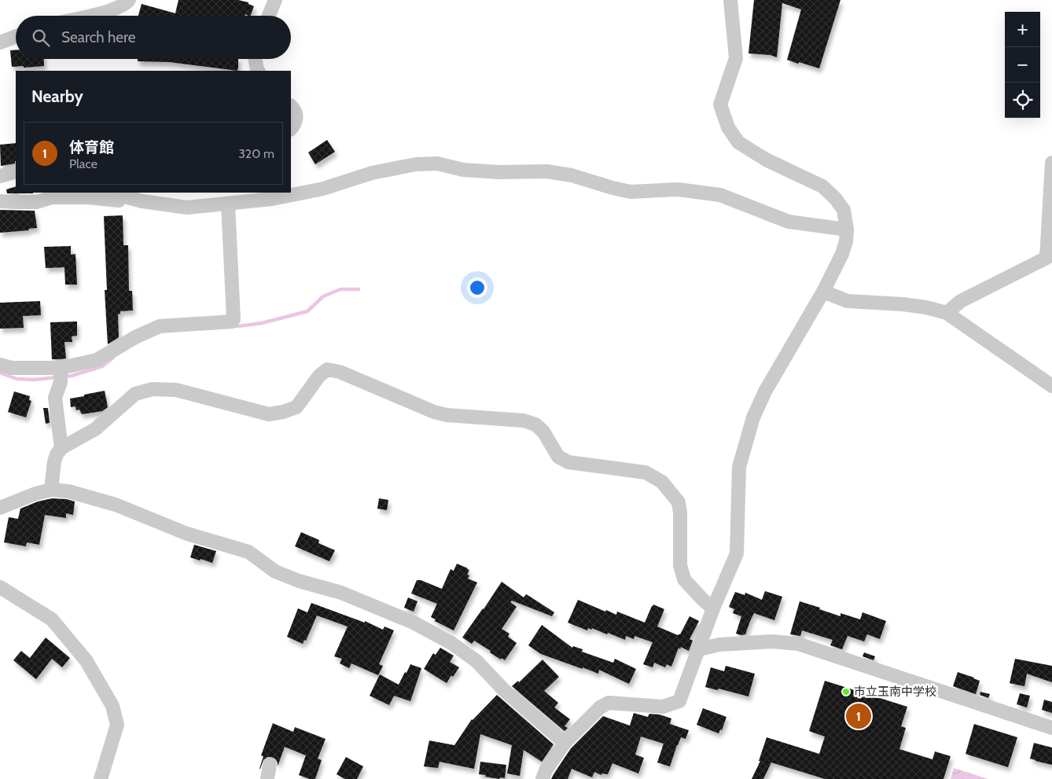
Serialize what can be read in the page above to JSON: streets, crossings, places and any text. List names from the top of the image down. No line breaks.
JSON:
{"places":["市立玉南中学校"],"page":{"map_buttons":["+","−"],"search":"Search here","heading":"Nearby","list":[{"mark":"1","name":"体育館","note":"Place","value":"320 m"}],"pins":"1"}}
